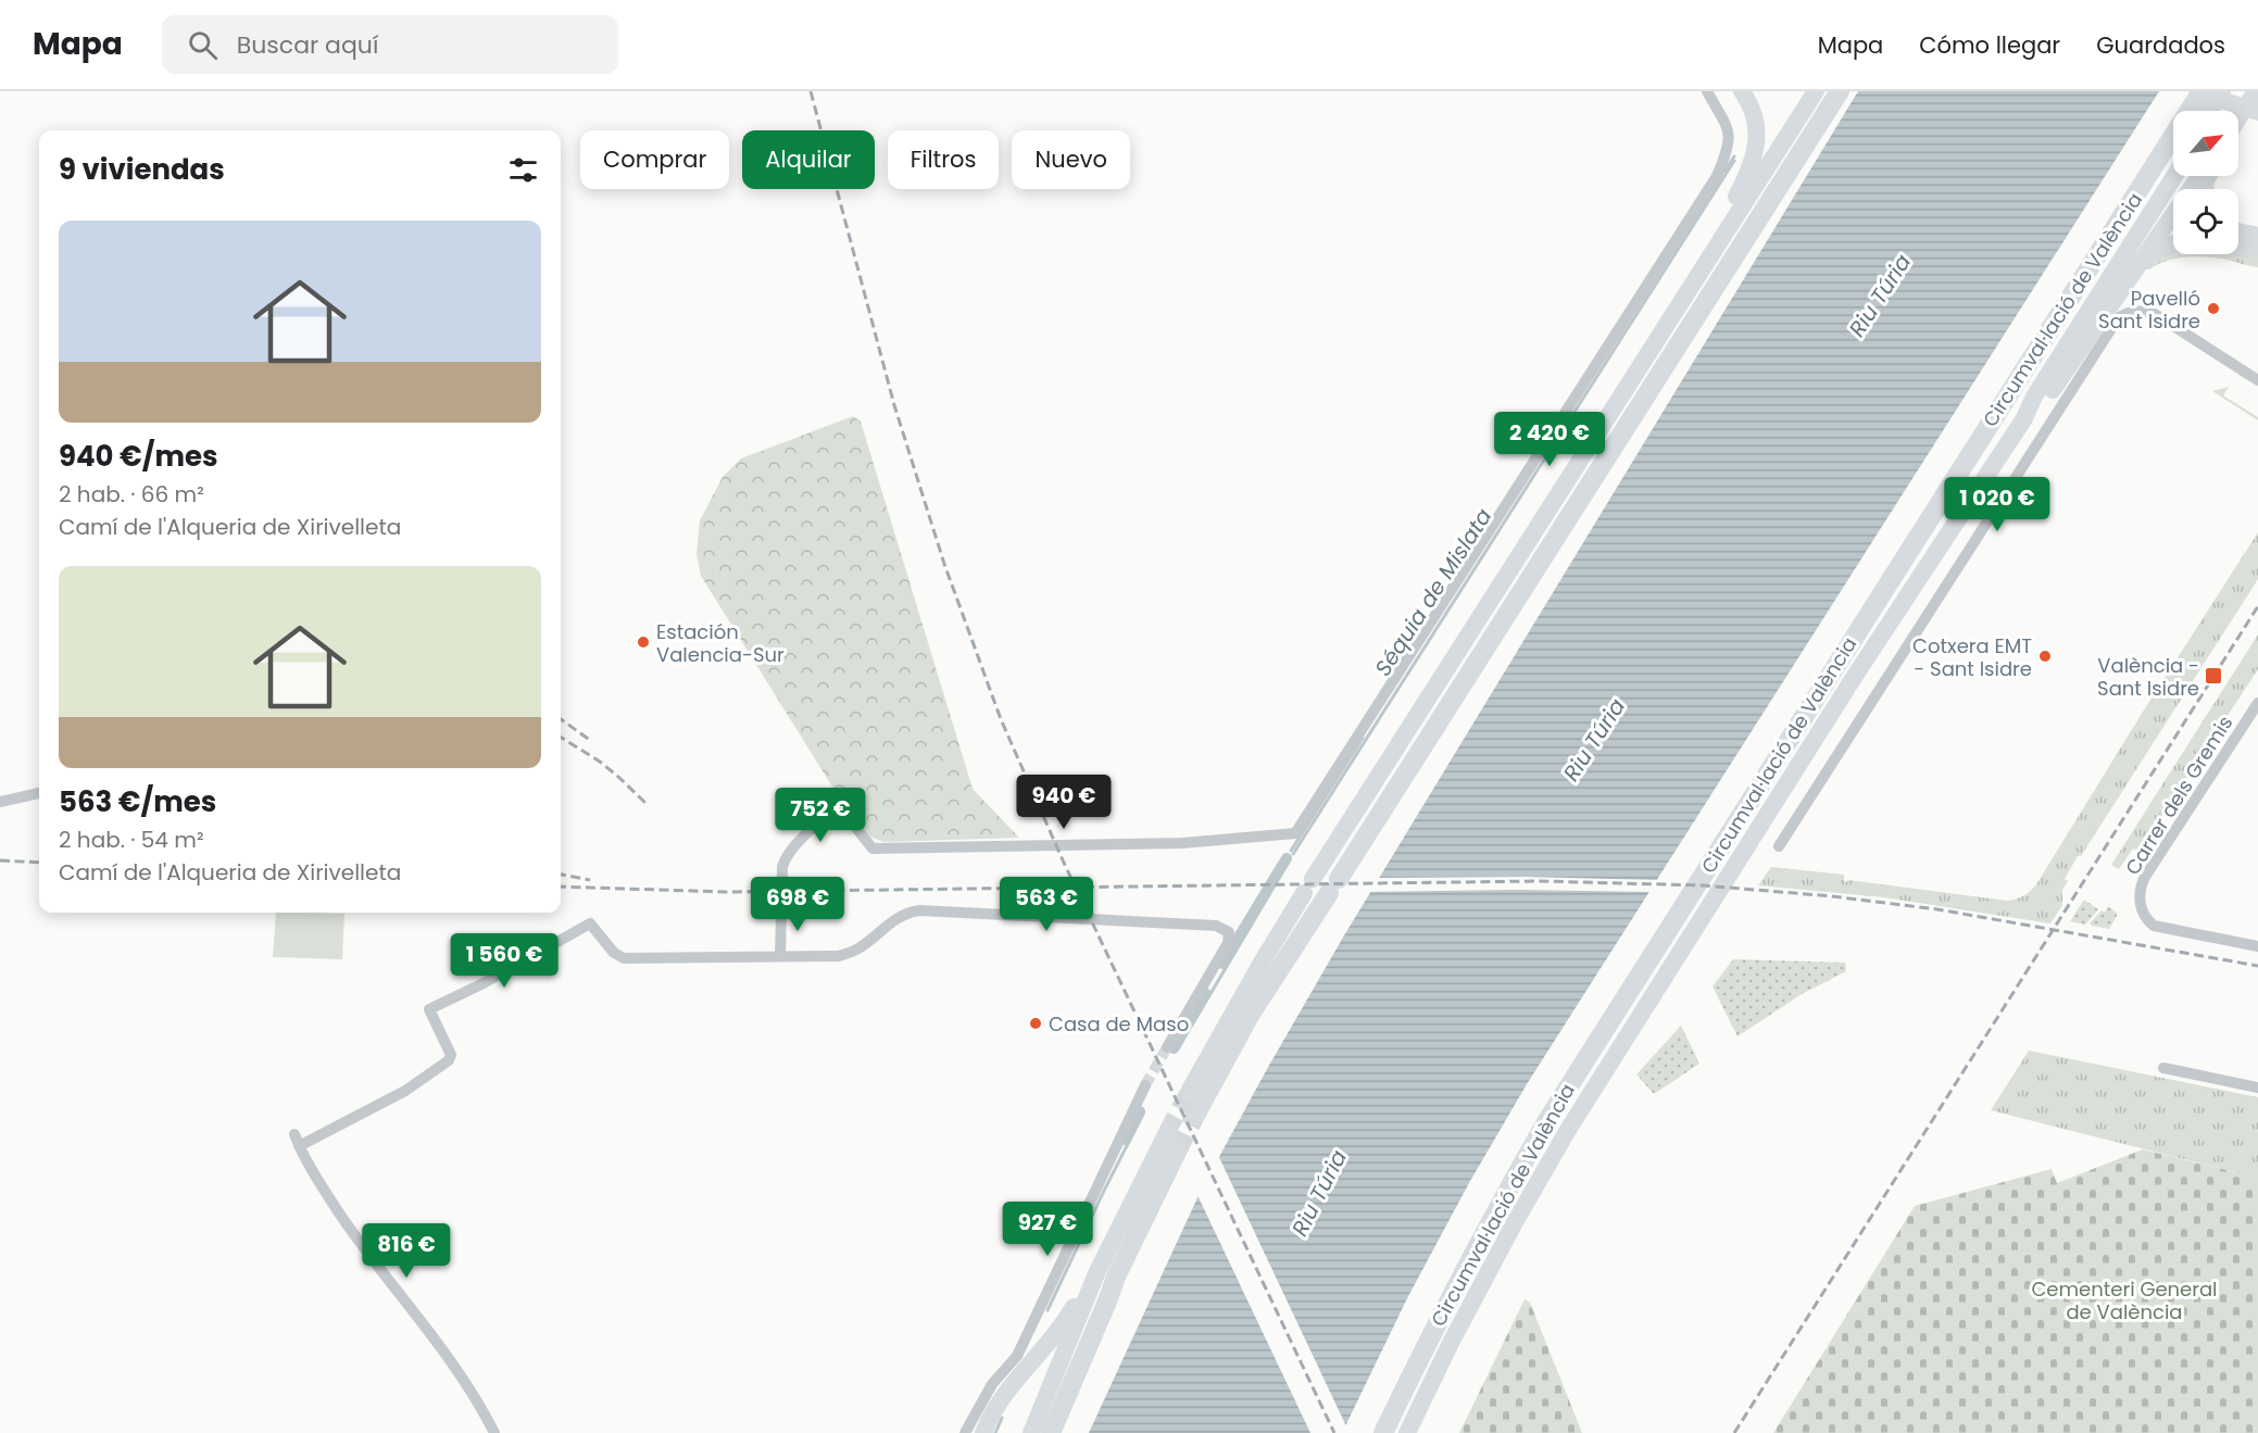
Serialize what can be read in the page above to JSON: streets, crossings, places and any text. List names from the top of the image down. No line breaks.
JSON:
{"streets":{"highway":["Circumval·lació de València"],"street":["Carrer dels Gremis"]},"water":["Riu Túria","Séquia de Mislata"],"parks":["Cementeri General de València"],"places":{"other":["Pavelló Sant Isidre","Estación Valencia-Sur","Cotxera EMT - Sant Isidre","Casa de Maso"],"transit":["València - Sant Isidre"]},"north":"top right","page":{"header":"Mapa","search":"Buscar aquí","nav":["Mapa","Cómo llegar","Guardados"],"chip":["Comprar","Alquilar","Filtros","Nuevo"],"heading":"9 viviendas","list":[{"name":"940 €/mes","note":"2 hab. · 66 m² · Camí de l'Alqueria de Xirivelleta"},{"name":"563 €/mes","note":"2 hab. · 54 m² · Camí de l'Alqueria de Xirivelleta"}],"price":["2 420 €","1 020 €","940 €","752 €","698 €","563 €","1 560 €","927 €","816 €"]}}
